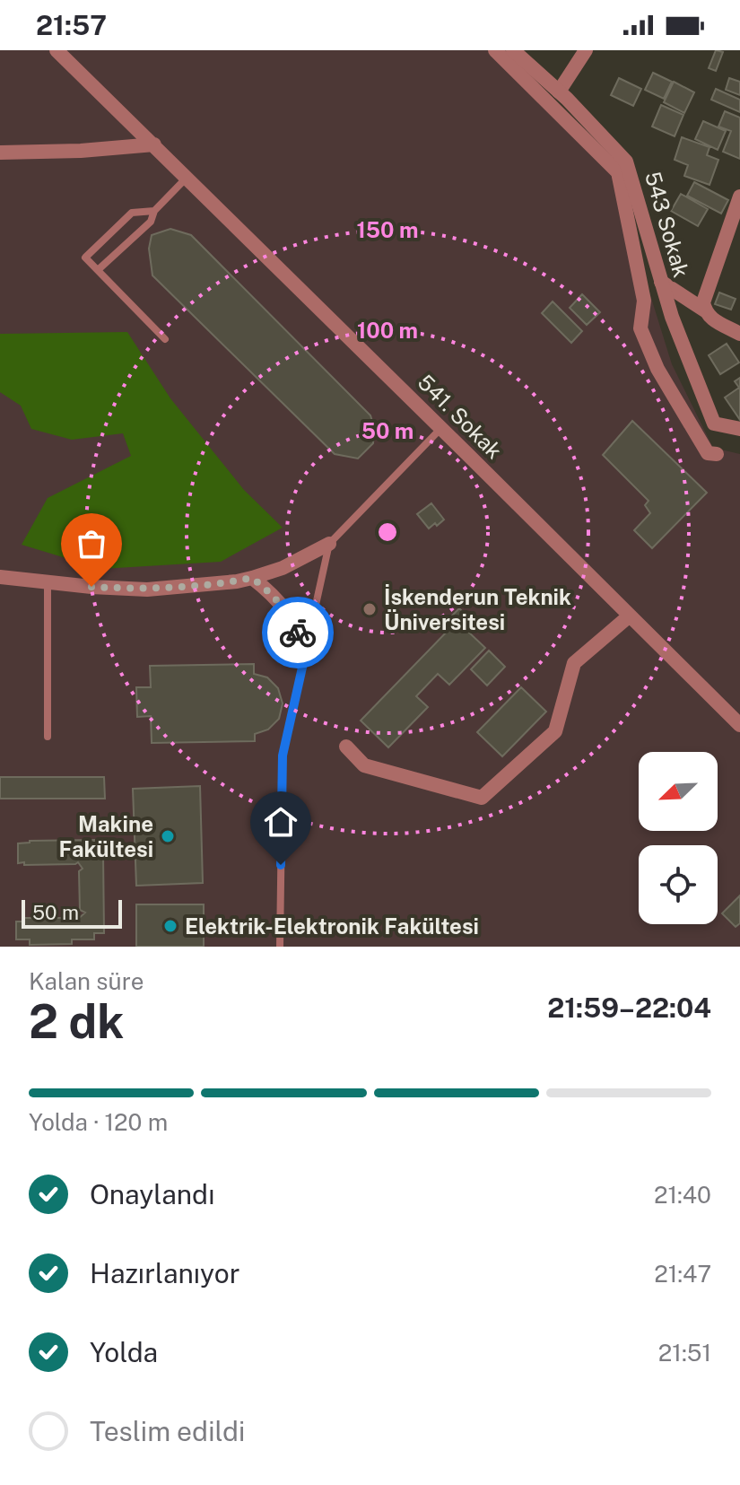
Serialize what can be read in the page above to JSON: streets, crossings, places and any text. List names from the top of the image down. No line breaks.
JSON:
{"streets":{"street":["543 Sokak","541. Sokak"]},"places":["İskenderun Teknik Üniversitesi","Makine Fakültesi","Elektrik-Elektronik Fakültesi"],"scale_bar":"50 m","north":"bottom left","page":{"status":"21:57","scale":"50 m","heading":["2 dk","Kalan süre","21:59–22:04"],"bar":"Yolda · 120 m","list":[["Onaylandı","21:40"],["Hazırlanıyor","21:47"],["Yolda","21:51"],"Teslim edildi"]},"rings":["150 m","100 m","50 m"]}
